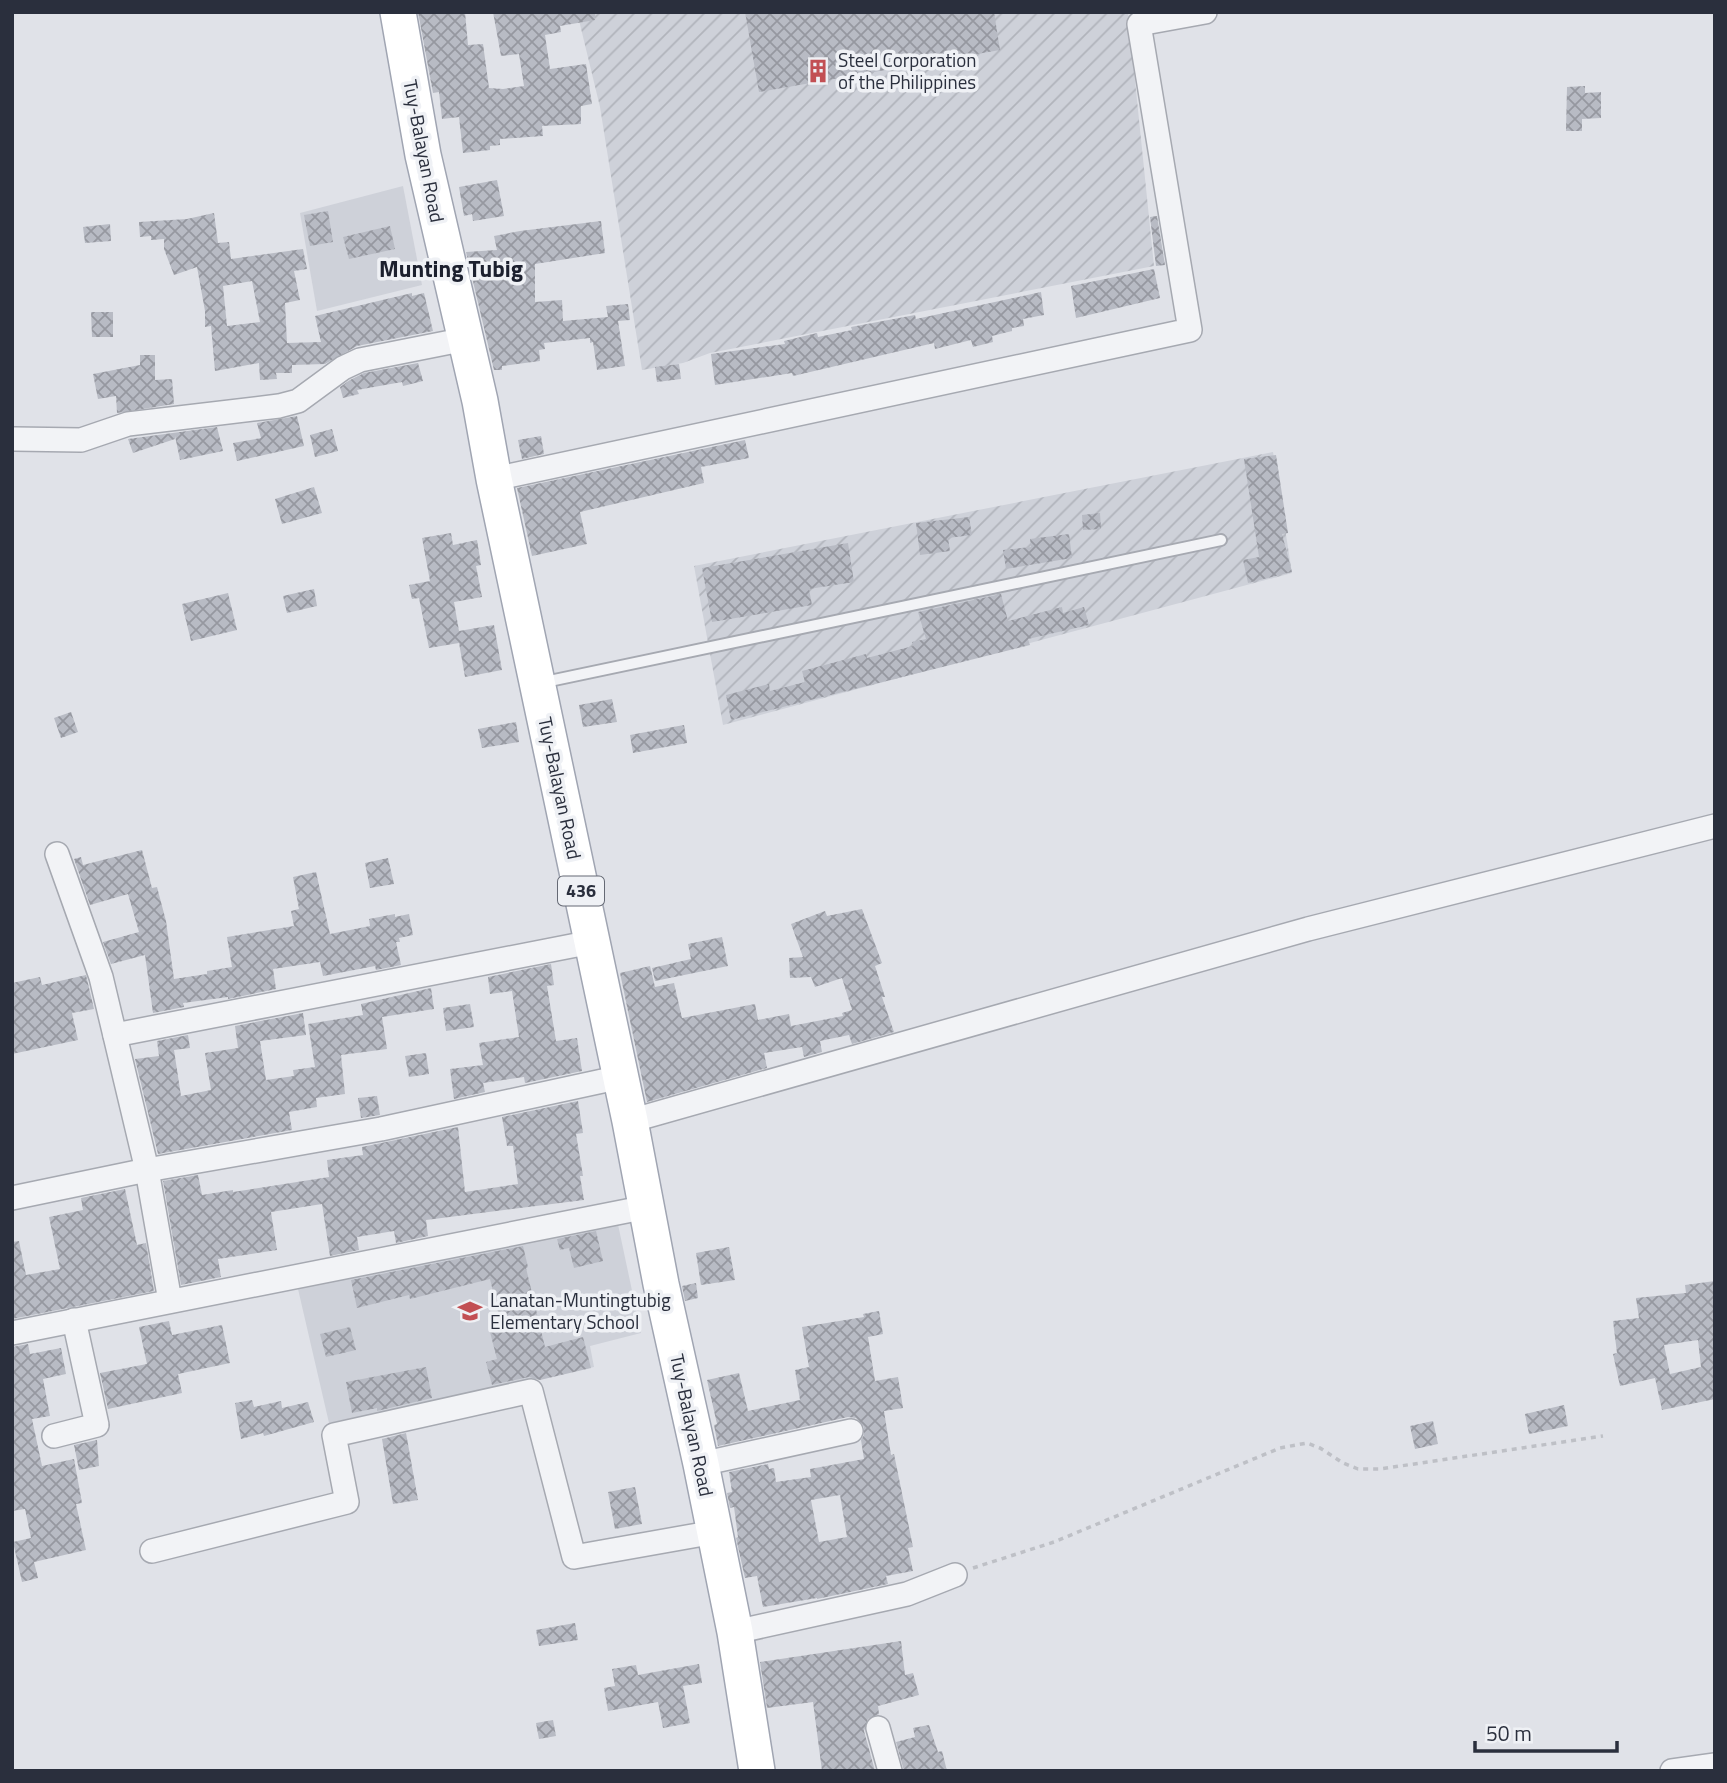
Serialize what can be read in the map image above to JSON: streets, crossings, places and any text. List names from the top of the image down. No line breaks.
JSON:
{"streets":{"main road":["Tuy-Balayan Road","436"]},"districts":["Munting Tubig"],"places":{"building":["Steel Corporation of the Philippines"],"school or university":["Lanatan-Muntingtubig Elementary School"]},"scale_bar":"50 m"}
